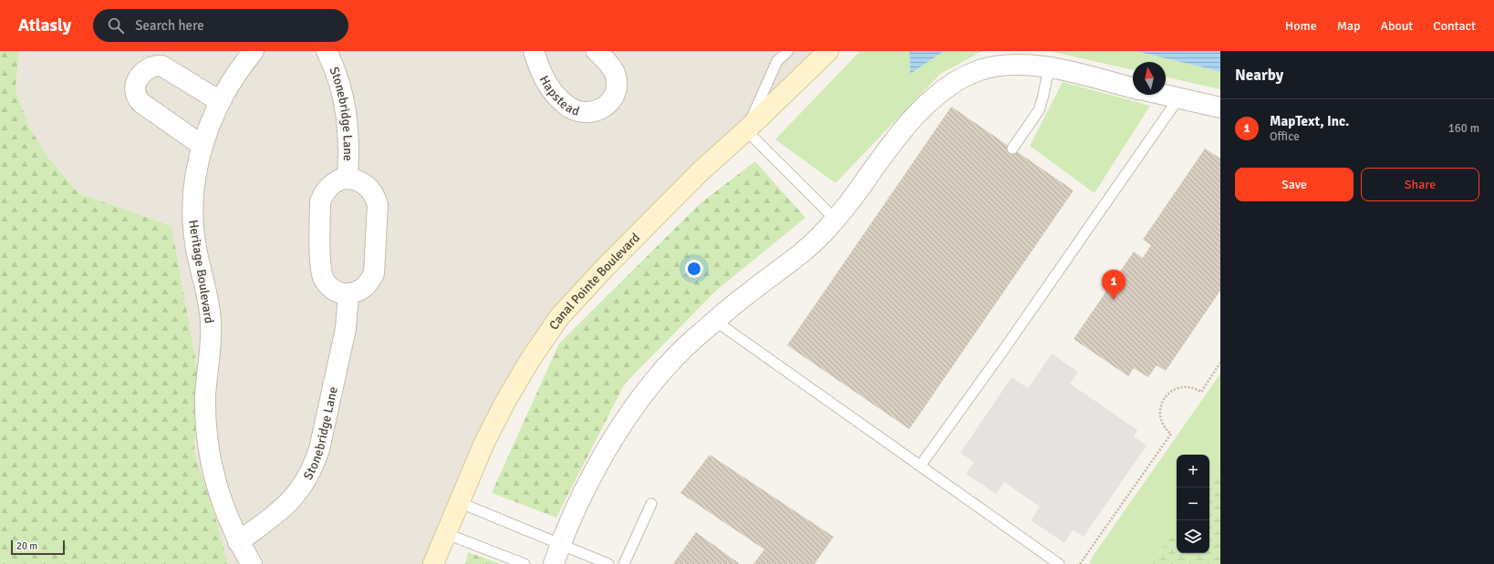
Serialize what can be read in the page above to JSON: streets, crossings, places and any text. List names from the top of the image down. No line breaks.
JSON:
{"streets":{"street":["Hapstead","Stonebridge Lane","Heritage Boulevard","Canal Pointe Boulevard"]},"crossings":[["Stonebridge Lane","Heritage Boulevard"]],"scale_bar":"20 m","north":"top","page":{"header":"Atlasly","search":"Search here","nav":["Home","Map","About","Contact"],"heading":"Nearby","list":[{"mark":"1","name":"MapText, Inc.","note":"Office","value":"160 m"}],"buttons":["Save","Share"],"pins":"1","map_buttons":["+","−"],"scale":"20 m"}}
